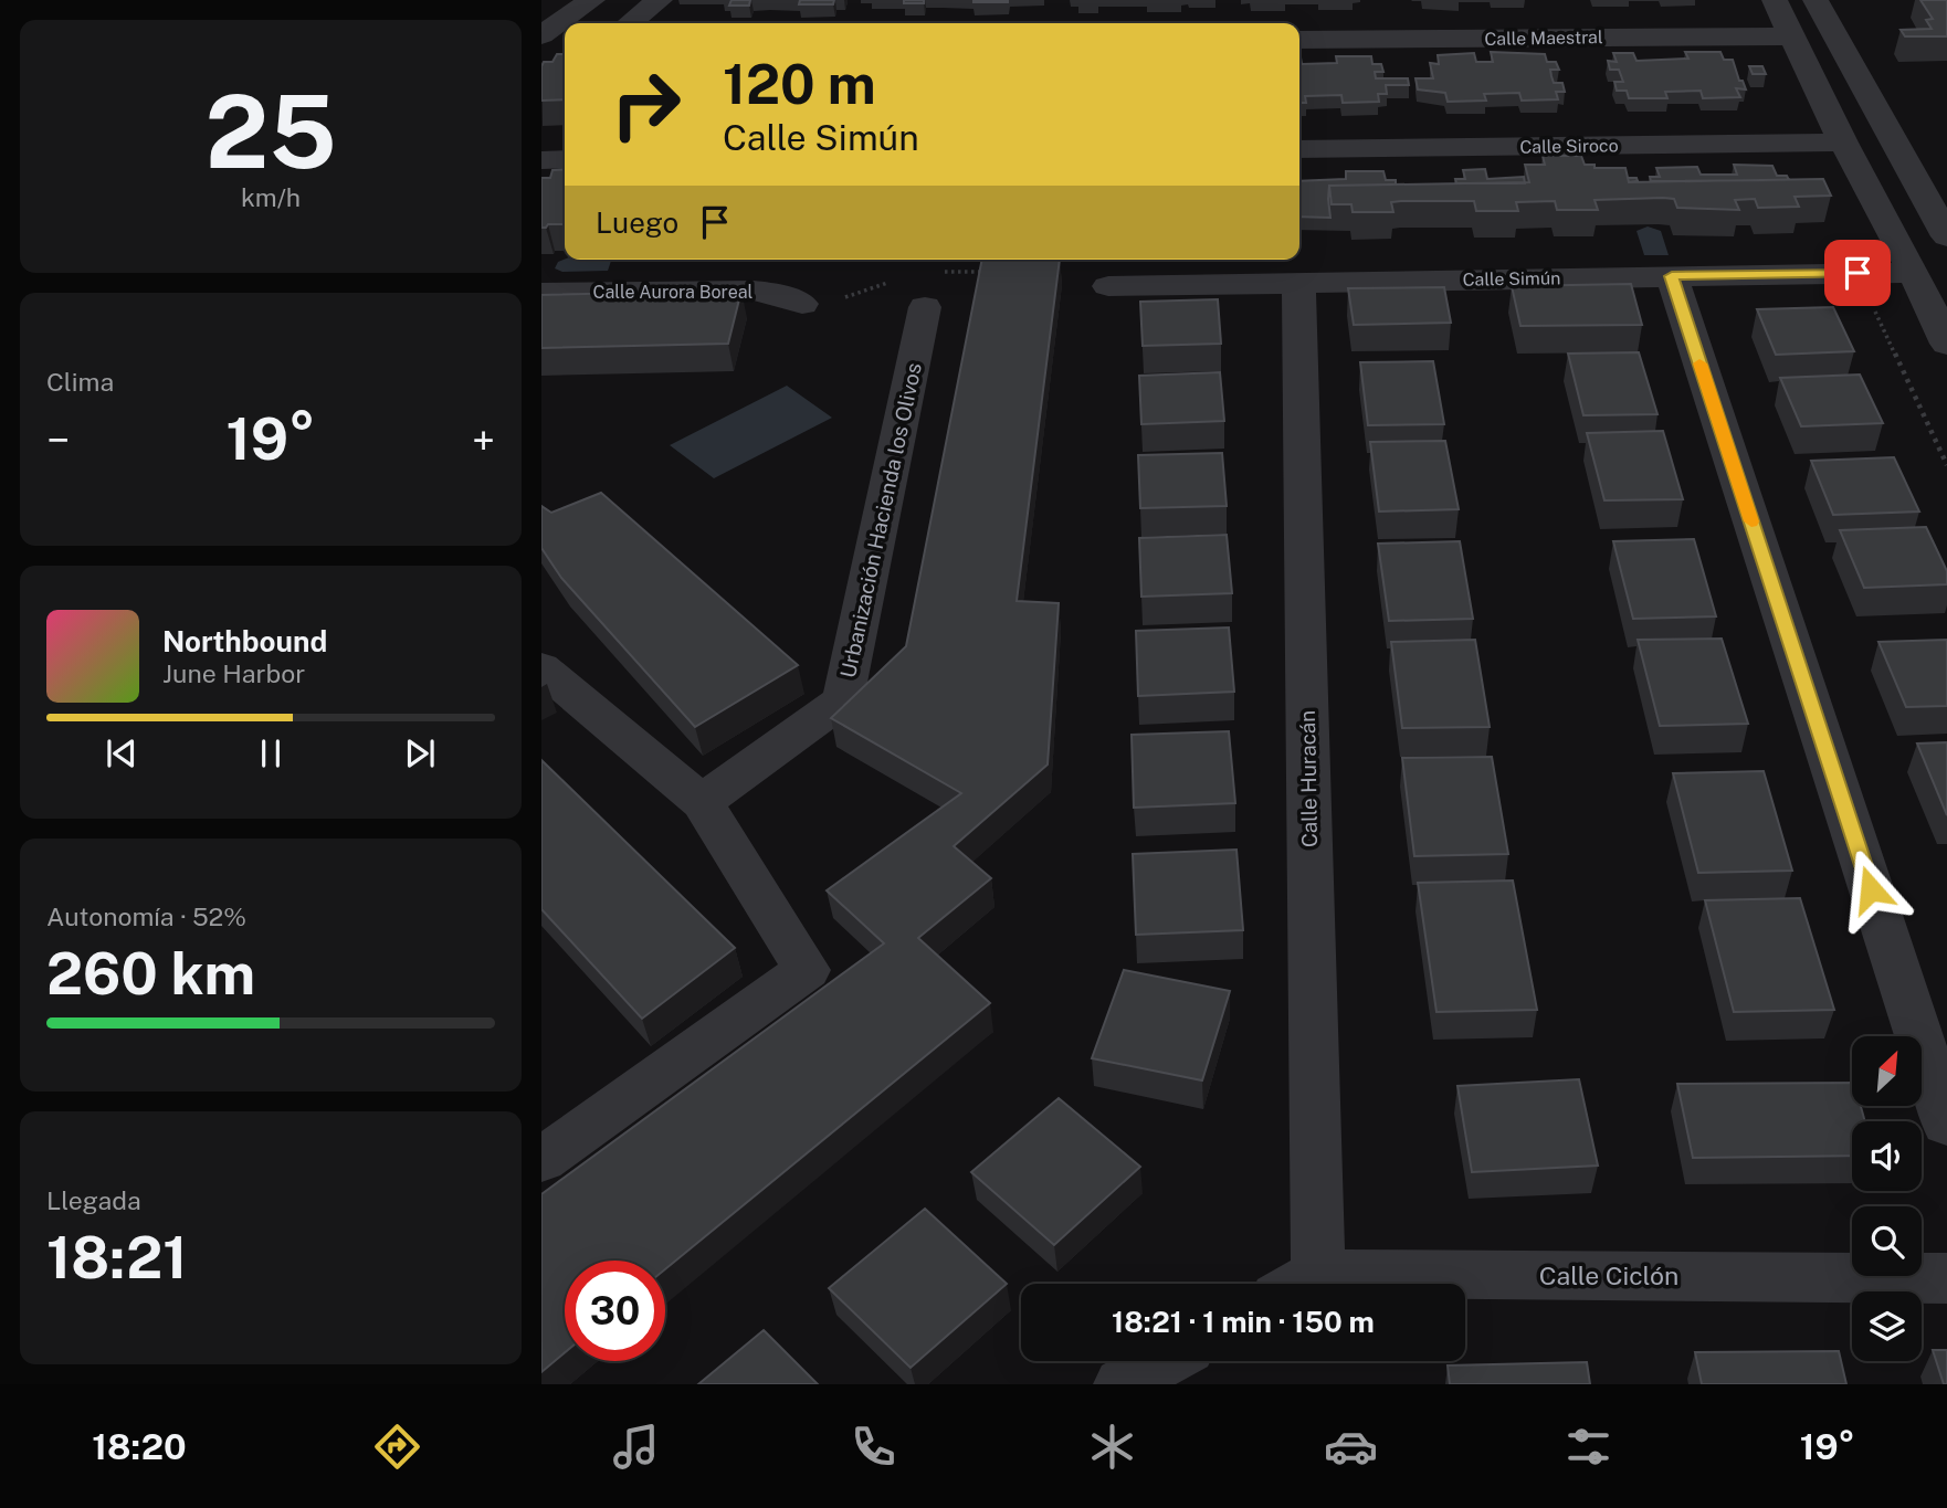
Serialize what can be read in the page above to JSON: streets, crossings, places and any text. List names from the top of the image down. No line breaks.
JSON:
{"streets":{"street":["Calle Maestral","Calle Siroco","Calle Simún","Calle Aurora Boreal","Urbanización Hacienda los Olivos","Calle Huracán","Calle Ciclón"]},"crossings":[["Calle Simún","Calle Huracán"]],"north":"top right","page":{"tile":[["25","km/h"],"Clima",["Autonomía · 52%","260 km"],["Llegada","18:21"]],"turn":["120 m","Calle Simún"],"then":"Luego","heat":["−","19°","+"],"song":["Northbound","June Harbor"],"limit":"30","trip":"18:21 · 1 min · 150 m","tabs":["18:20","19°"]}}
